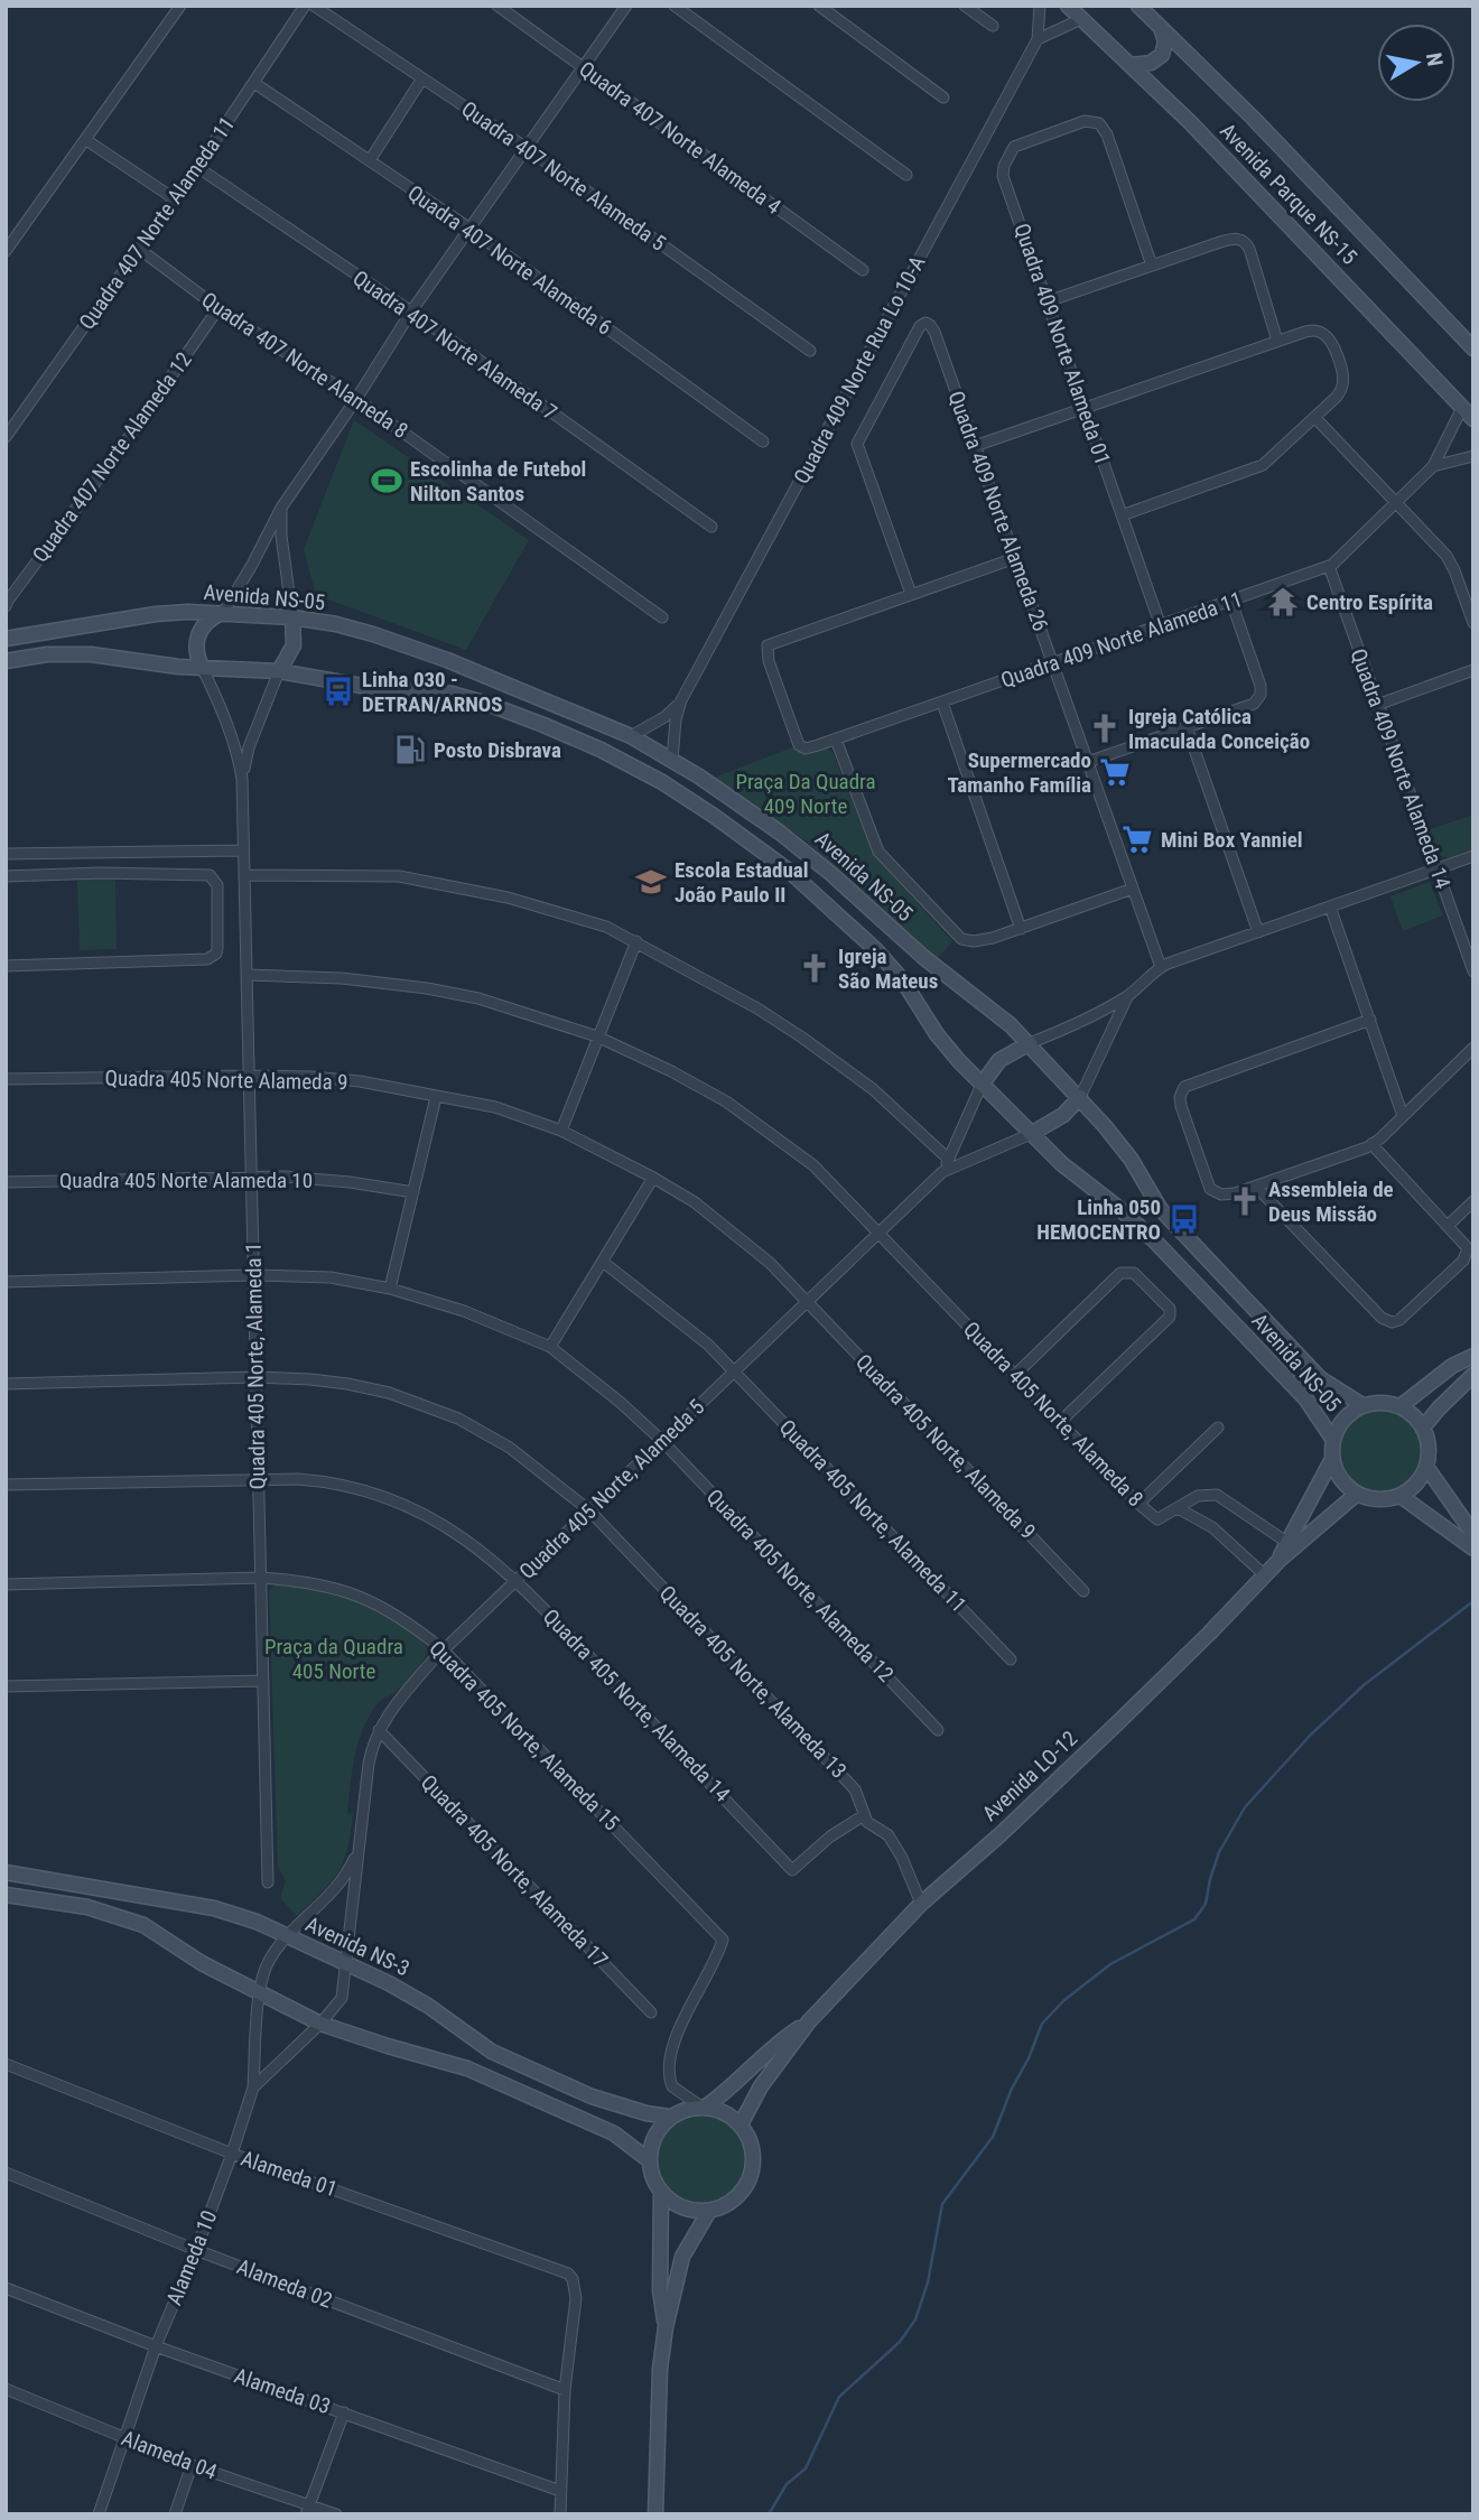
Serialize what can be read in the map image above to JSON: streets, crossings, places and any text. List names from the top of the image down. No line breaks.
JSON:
{"streets":{"street":["Quadra 407 Norte Alameda 4","Quadra 407 Norte Alameda 5","Avenida Parque NS-15","Quadra 407 Norte Alameda 11","Quadra 407 Norte Alameda 6","Quadra 409 Norte Alameda 01","Quadra 407 Norte Alameda 7","Quadra 407 Norte Alameda 8","Quadra 409 Norte Rua Lo 10-A","Quadra 407 Norte Alameda 12","Quadra 409 Norte Alameda 26","Avenida NS-05","Quadra 409 Norte Alameda 11","Quadra 409 Norte Alameda 14","Quadra 405 Norte Alameda 9","Quadra 405 Norte Alameda 10","Quadra 405 Norte, Alameda 1","Quadra 405 Norte, Alameda 8","Quadra 405 Norte, Alameda 9","Quadra 405 Norte, Alameda 5","Quadra 405 Norte, Alameda 11","Quadra 405 Norte, Alameda 12","Quadra 405 Norte, Alameda 13","Quadra 405 Norte, Alameda 14","Quadra 405 Norte, Alameda 15","Avenida LO-12","Quadra 405 Norte, Alameda 17","Avenida NS-3","Alameda 01","Alameda 10","Alameda 02","Alameda 03","Alameda 04"]},"crossings":[["Avenida Parque NS-15","Quadra 409 Norte Alameda 11"],["Quadra 407 Norte Alameda 11","Quadra 407 Norte Alameda 6"],["Quadra 407 Norte Alameda 11","Quadra 407 Norte Alameda 7"],["Quadra 407 Norte Alameda 11","Quadra 407 Norte Alameda 8"],["Quadra 409 Norte Alameda 01","Quadra 409 Norte Alameda 11"],["Quadra 407 Norte Alameda 8","Quadra 407 Norte Alameda 12"],["Quadra 409 Norte Rua Lo 10-A","Avenida NS-05"],["Quadra 409 Norte Alameda 26","Quadra 409 Norte Alameda 11"],["Avenida NS-05","Avenida LO-12"],["Quadra 409 Norte Alameda 11","Quadra 409 Norte Alameda 14"],["Quadra 405 Norte Alameda 9","Quadra 405 Norte, Alameda 1"],["Quadra 405 Norte Alameda 9","Quadra 405 Norte, Alameda 9"],["Quadra 405 Norte Alameda 9","Quadra 405 Norte, Alameda 5"],["Quadra 405 Norte Alameda 10","Quadra 405 Norte, Alameda 1"],["Quadra 405 Norte, Alameda 1","Quadra 405 Norte, Alameda 8"],["Quadra 405 Norte, Alameda 1","Quadra 405 Norte, Alameda 12"],["Quadra 405 Norte, Alameda 1","Quadra 405 Norte, Alameda 13"],["Quadra 405 Norte, Alameda 1","Quadra 405 Norte, Alameda 14"],["Quadra 405 Norte, Alameda 1","Quadra 405 Norte, Alameda 15"],["Quadra 405 Norte, Alameda 8","Quadra 405 Norte, Alameda 5"],["Quadra 405 Norte, Alameda 8","Avenida LO-12"],["Quadra 405 Norte, Alameda 9","Quadra 405 Norte, Alameda 5"],["Quadra 405 Norte, Alameda 5","Quadra 405 Norte, Alameda 11"],["Quadra 405 Norte, Alameda 5","Quadra 405 Norte, Alameda 12"],["Quadra 405 Norte, Alameda 5","Quadra 405 Norte, Alameda 13"],["Quadra 405 Norte, Alameda 5","Quadra 405 Norte, Alameda 14"],["Quadra 405 Norte, Alameda 5","Quadra 405 Norte, Alameda 15"],["Quadra 405 Norte, Alameda 5","Quadra 405 Norte, Alameda 17"],["Quadra 405 Norte, Alameda 5","Avenida NS-3"],["Quadra 405 Norte, Alameda 5","Alameda 10"],["Quadra 405 Norte, Alameda 13","Quadra 405 Norte, Alameda 14"],["Quadra 405 Norte, Alameda 13","Avenida LO-12"],["Quadra 405 Norte, Alameda 15","Avenida LO-12"],["Quadra 405 Norte, Alameda 15","Avenida NS-3"],["Avenida LO-12","Avenida NS-3"],["Alameda 01","Alameda 10"],["Alameda 01","Alameda 02"],["Alameda 10","Alameda 02"],["Alameda 10","Alameda 03"],["Alameda 10","Alameda 04"]],"parks":["Praça Da Quadra 409 Norte","Praça da Quadra 405 Norte"],"places":{"sports":["Escolinha de Futebol Nilton Santos"],"temple":["Centro Espírita"],"bus stop":["Linha 030 - DETRAN/ARNOS","Linha 050 HEMOCENTRO"],"church":["Igreja Católica Imaculada Conceição","Igreja São Mateus","Assembleia de Deus Missão"],"fuel station":["Posto Disbrava"],"supermarket":["Supermercado Tamanho Família","Mini Box Yanniel"],"school or university":["Escola Estadual João Paulo II"]},"north":"right"}
